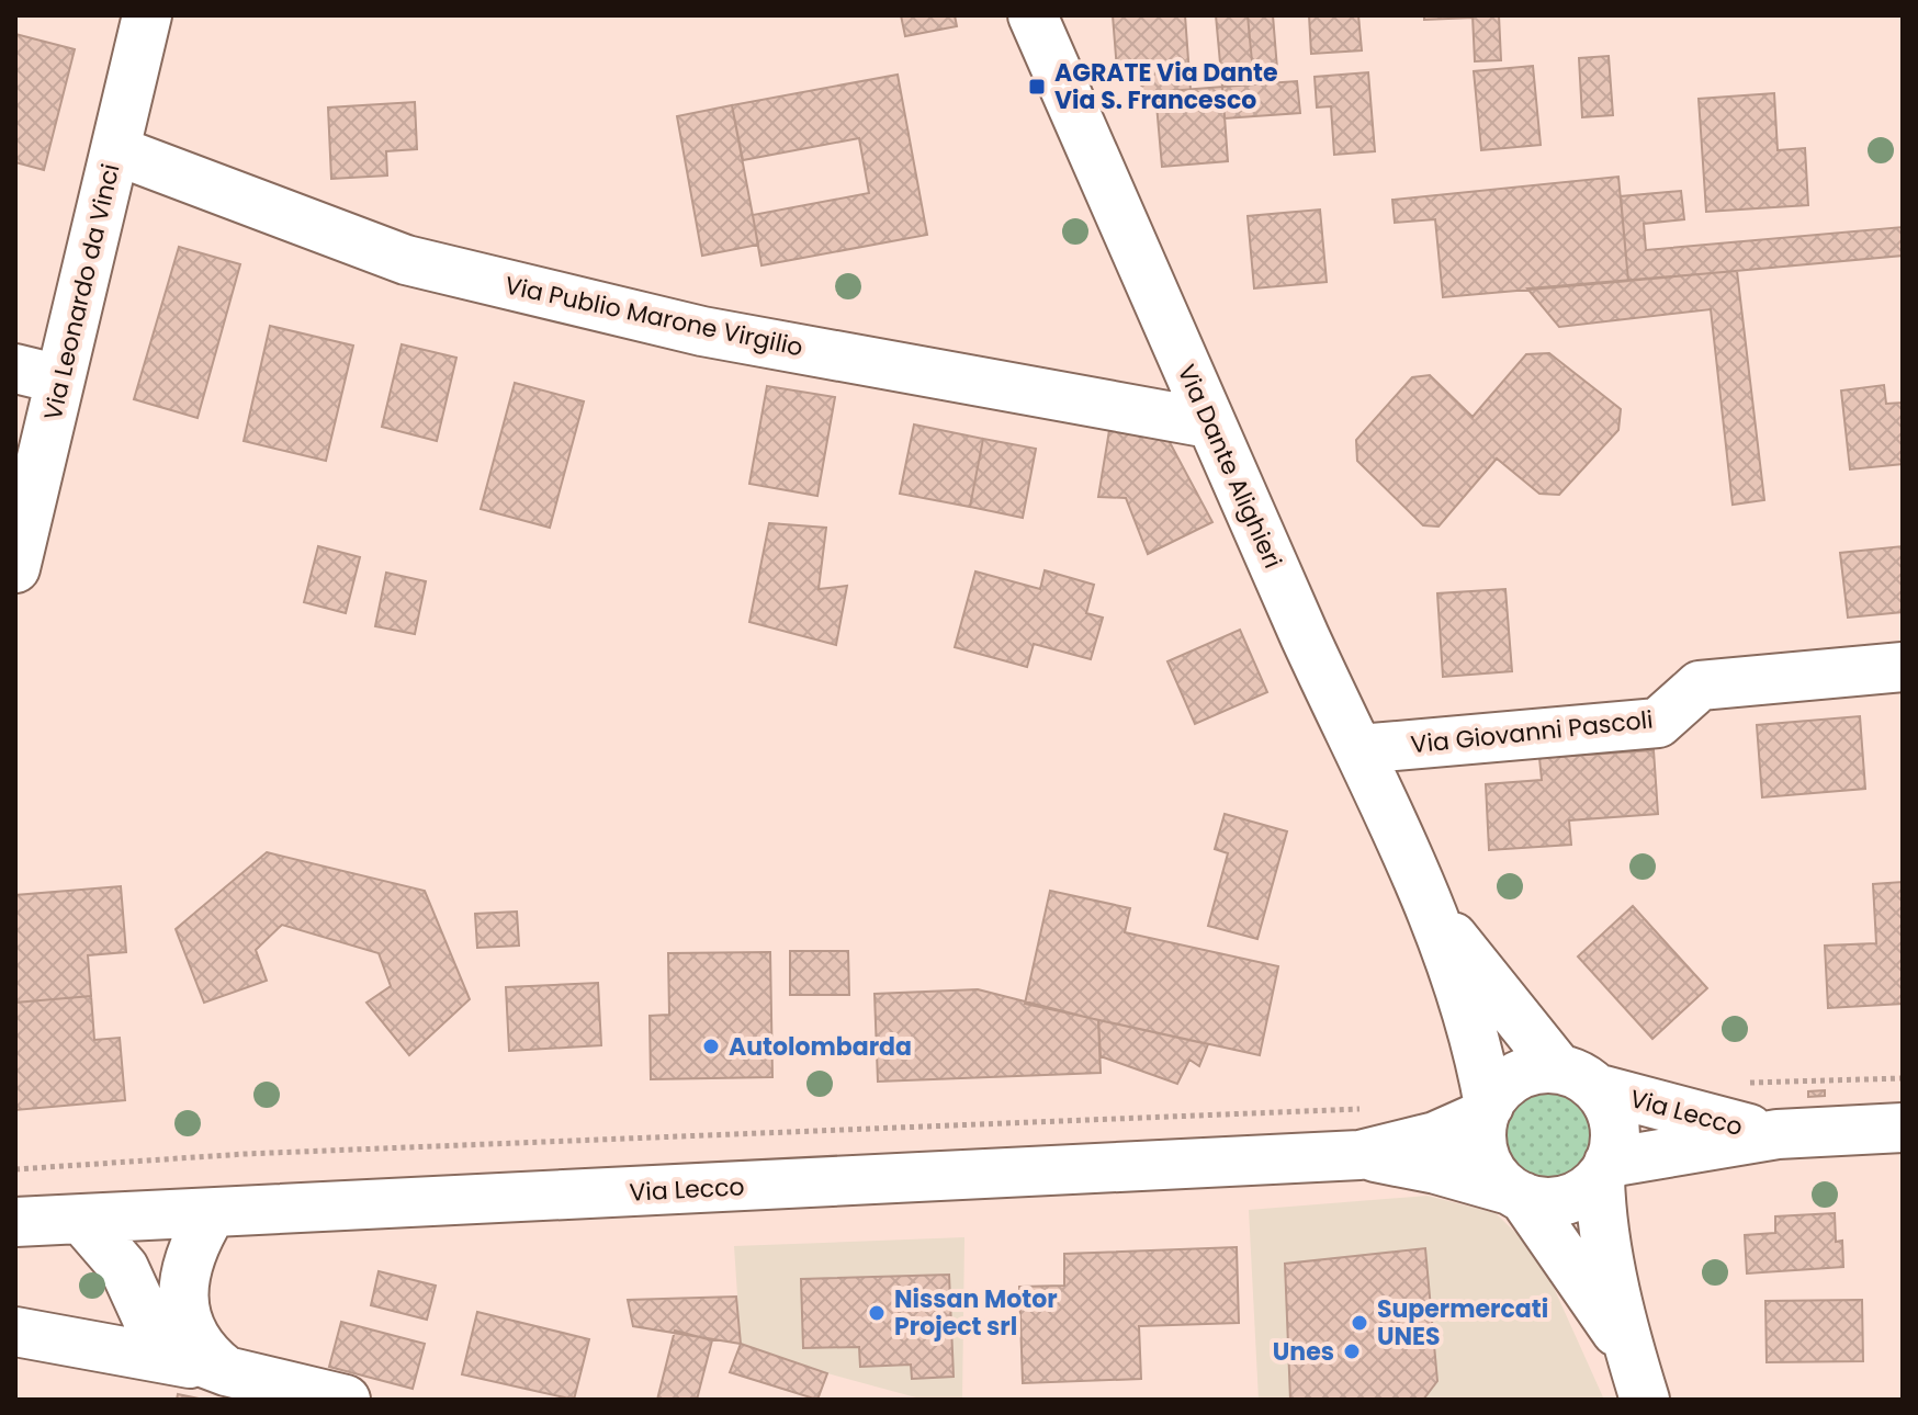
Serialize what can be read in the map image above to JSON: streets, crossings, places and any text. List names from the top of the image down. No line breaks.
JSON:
{"streets":{"street":["Via Leonardo da Vinci","Via Publio Marone Virgilio","Via Dante Alighieri","Via Giovanni Pascoli","Via Lecco"]},"crossings":[["Via Leonardo da Vinci","Via Publio Marone Virgilio"],["Via Publio Marone Virgilio","Via Dante Alighieri"],["Via Dante Alighieri","Via Giovanni Pascoli"],["Via Dante Alighieri","Via Lecco"]],"places":{"transit":["AGRATE Via Dante Via S. Francesco"],"other":["Autolombarda","Nissan Motor Project srl","Supermercati UNES","Unes"]}}
